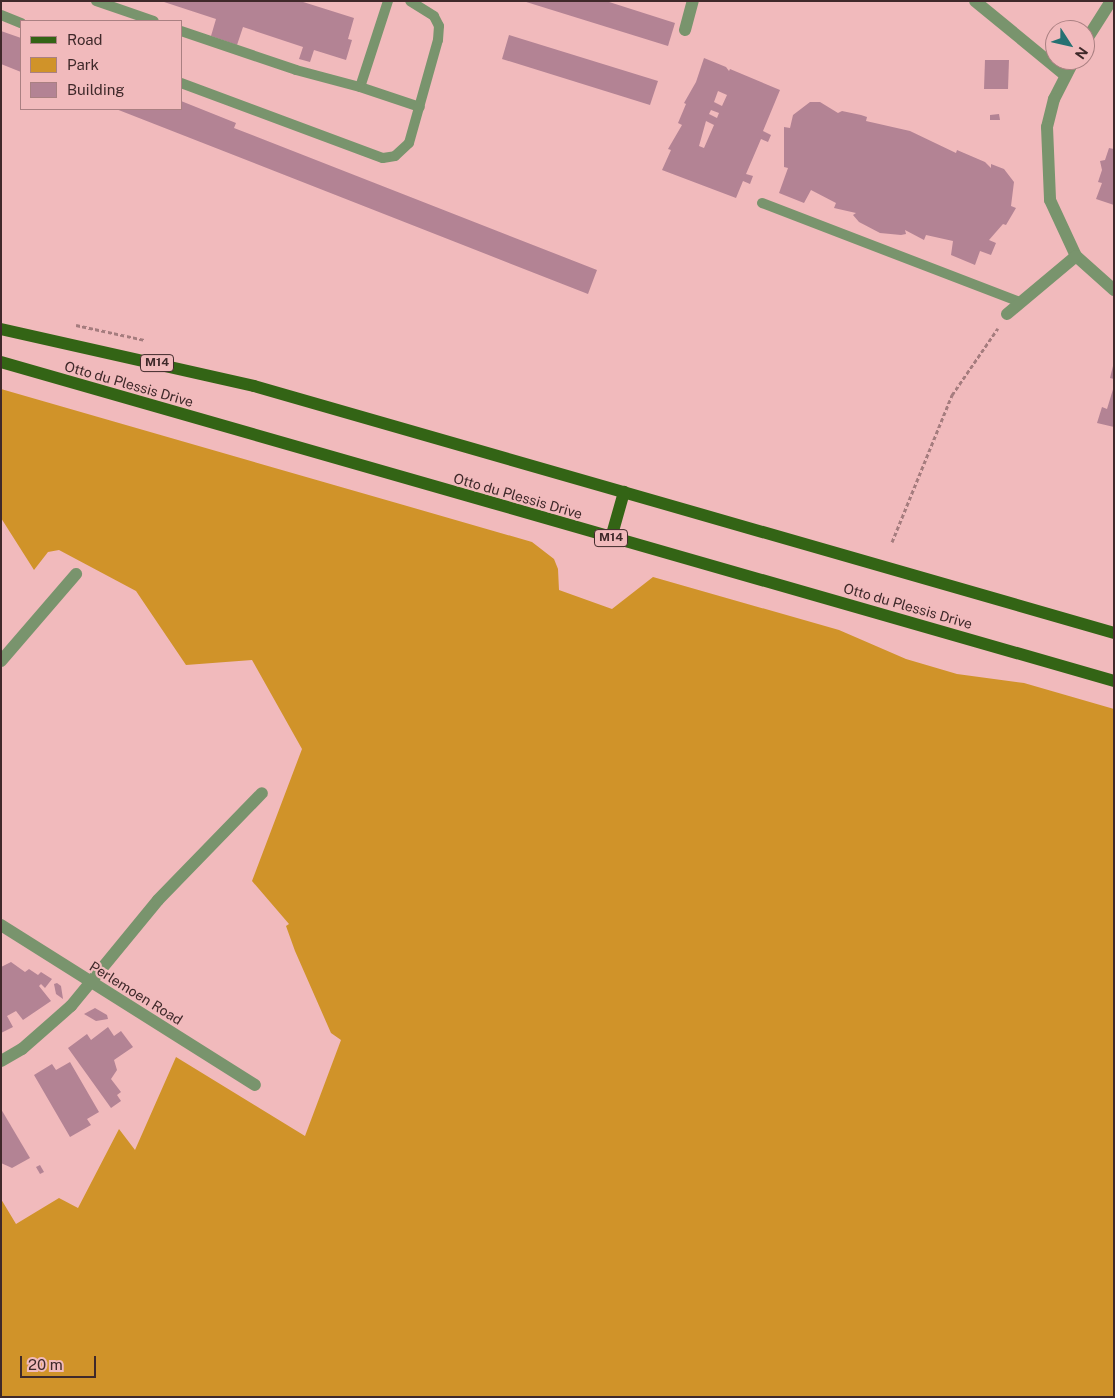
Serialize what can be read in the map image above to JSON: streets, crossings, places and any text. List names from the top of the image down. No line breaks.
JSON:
{"streets":{"main road":["M14","Otto du Plessis Drive"],"street":["Perlemoen Road"]},"legend":["Road","Park","Building"],"scale_bar":"20 m","north":"bottom right"}
